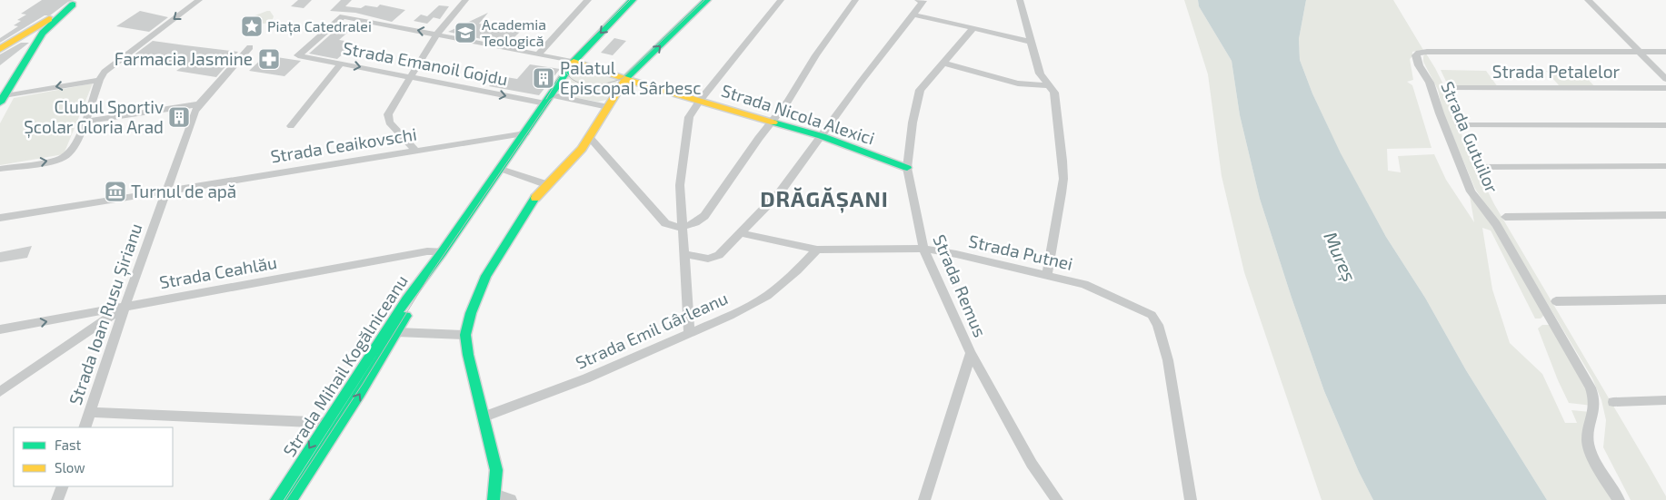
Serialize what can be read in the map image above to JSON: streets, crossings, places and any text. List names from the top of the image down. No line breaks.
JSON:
{"streets":{"street":["Strada Emanoil Gojdu","Strada Petalelor","Strada Nicola Alexici","Strada Gutuilor","Strada Ceaikovschi","Strada Putnei","Strada Ceahlău","Strada Remus","Strada Ioan Rusu Șirianu","Strada Emil Gârleanu","Strada Mihail Kogălniceanu"]},"crossings":[["Strada Emanoil Gojdu","Strada Mihail Kogălniceanu"],["Strada Nicola Alexici","Strada Remus"],["Strada Nicola Alexici","Strada Mihail Kogălniceanu"],["Strada Ceaikovschi","Strada Ioan Rusu Șirianu"],["Strada Ceaikovschi","Strada Mihail Kogălniceanu"],["Strada Putnei","Strada Remus"],["Strada Putnei","Strada Emil Gârleanu"],["Strada Ceahlău","Strada Ioan Rusu Șirianu"],["Strada Ceahlău","Strada Mihail Kogălniceanu"]],"districts":["DRĂGĂȘANI"],"water":["Mureș"],"places":{"place":["Piața Catedralei"],"school or university":["Academia Teologică"],"pharmacy":["Farmacia Jasmine"],"building":["Palatul Episcopal Sârbesc","Clubul Sportiv Școlar Gloria Arad"],"museum":["Turnul de apă"]},"legend":["Fast","Slow"]}
